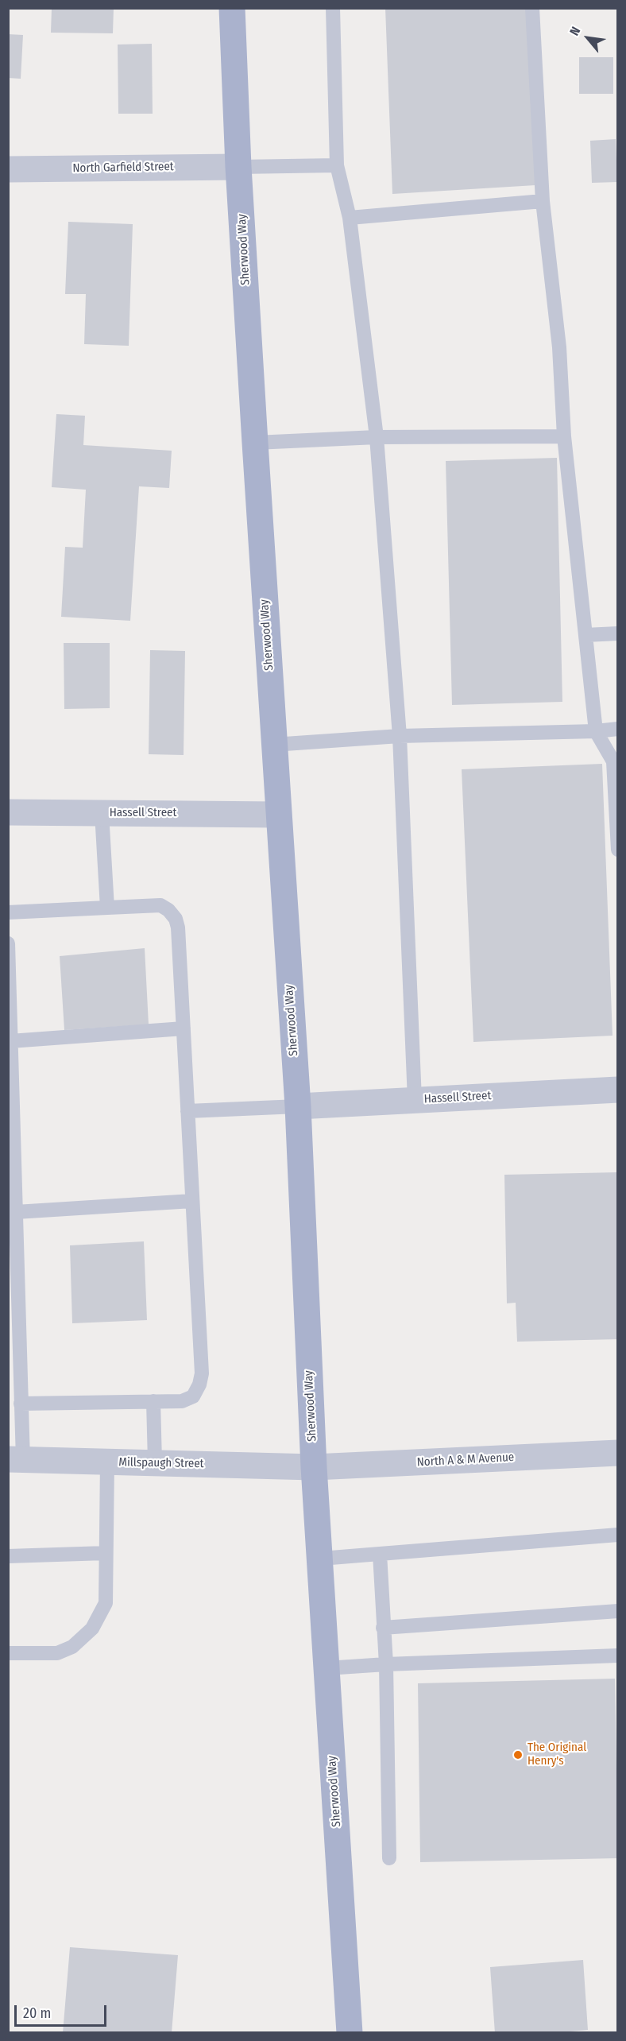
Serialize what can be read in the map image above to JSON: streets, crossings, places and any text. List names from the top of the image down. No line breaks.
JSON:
{"streets":{"main road":["Sherwood Way"],"street":["North Garfield Street","Hassell Street","North A & M Avenue","Millspaugh Street"]},"crossings":[["North Garfield Street","Sherwood Way"],["Sherwood Way","Hassell Street"],["Sherwood Way","North A & M Avenue"],["Sherwood Way","Millspaugh Street"],["North A & M Avenue","Millspaugh Street"]],"places":["The Original Henry's"],"scale_bar":"20 m","north":"top left"}
